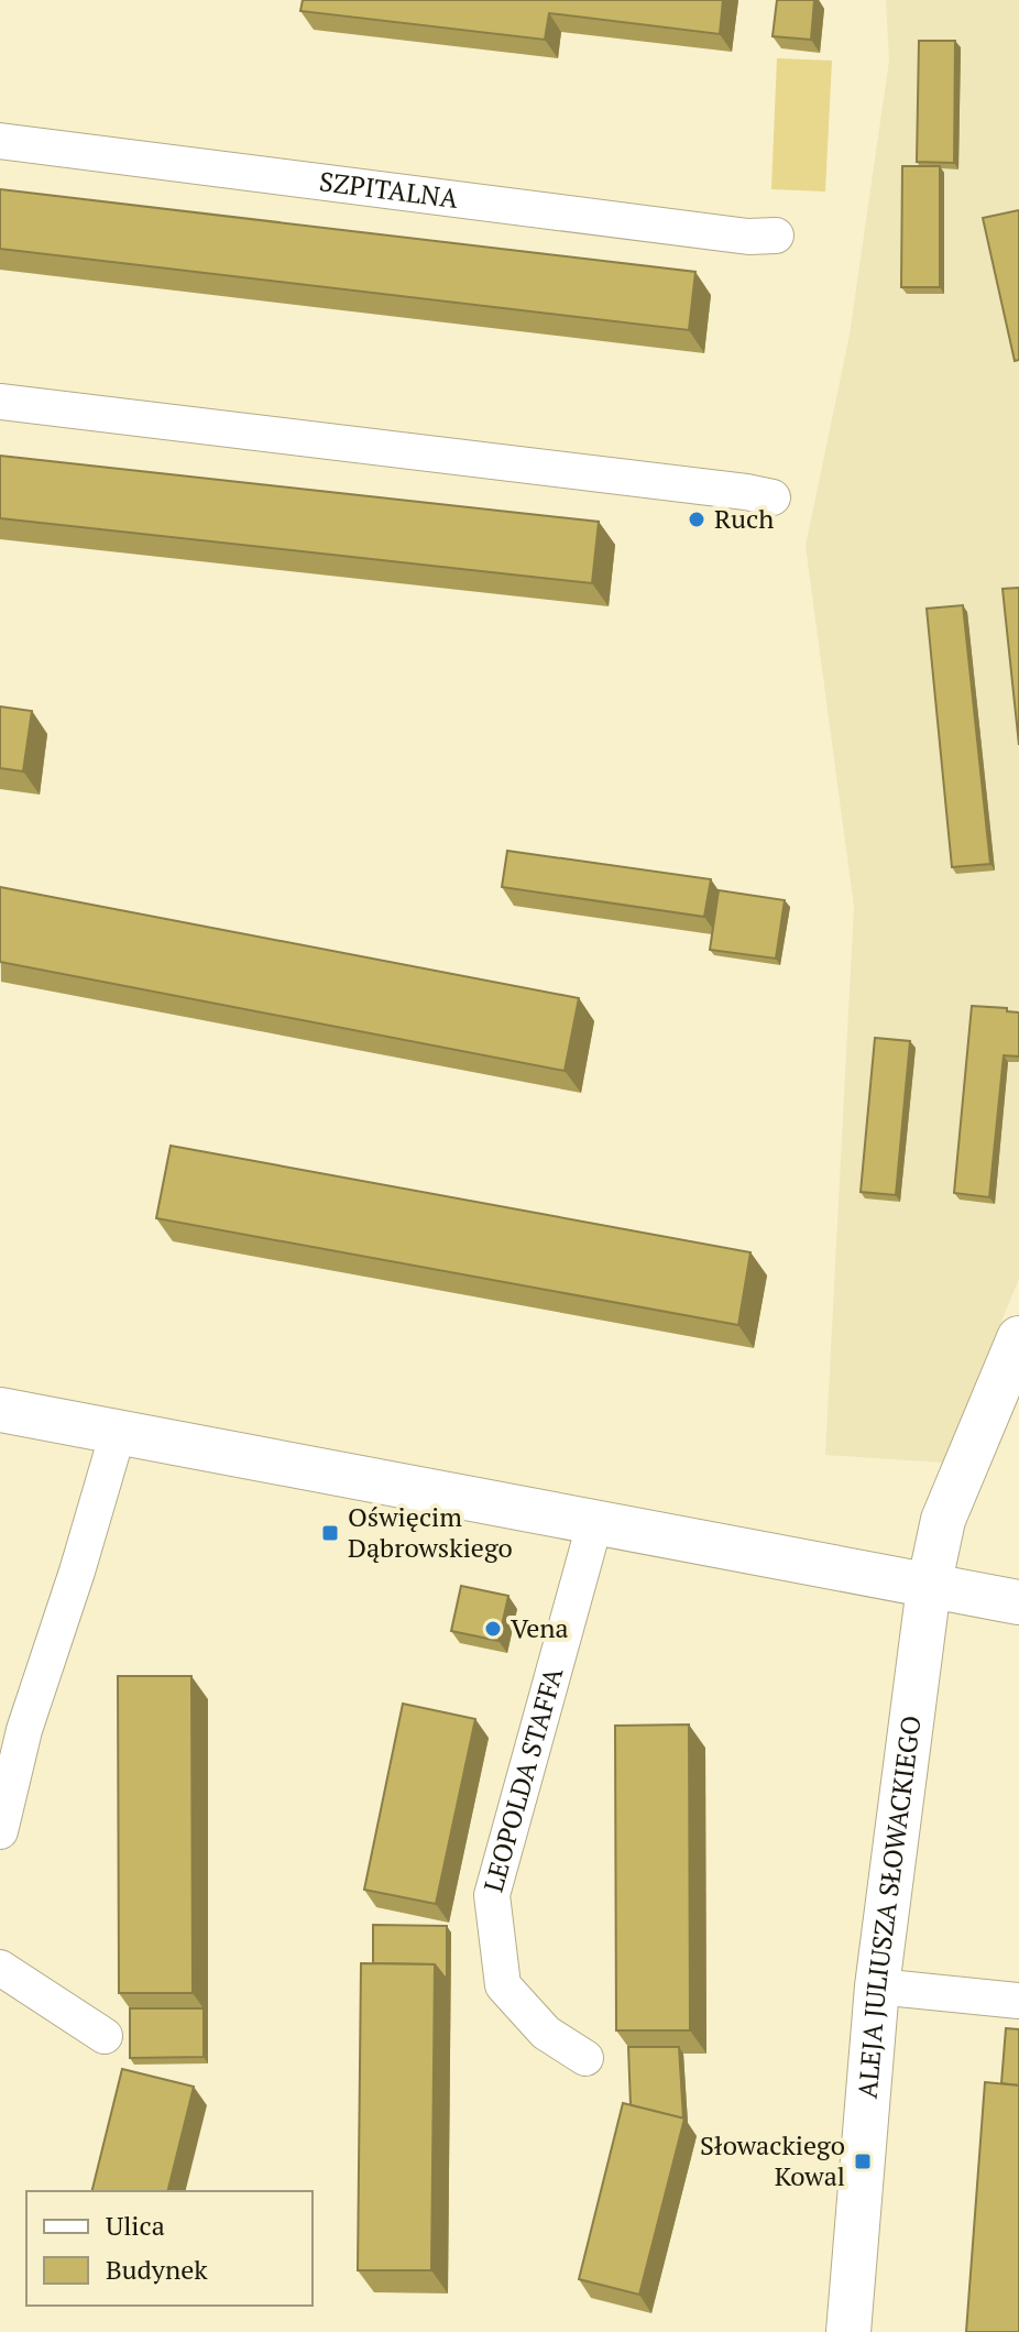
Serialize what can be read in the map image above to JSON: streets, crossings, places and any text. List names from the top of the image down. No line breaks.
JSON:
{"streets":{"street":["SZPITALNA","LEOPOLDA STAFFA","ALEJA JULIUSZA SŁOWACKIEGO"]},"places":{"other":["Ruch","Vena"],"transit":["Oświęcim Dąbrowskiego","Słowackiego Kowal"]},"legend":["Ulica","Budynek"]}
